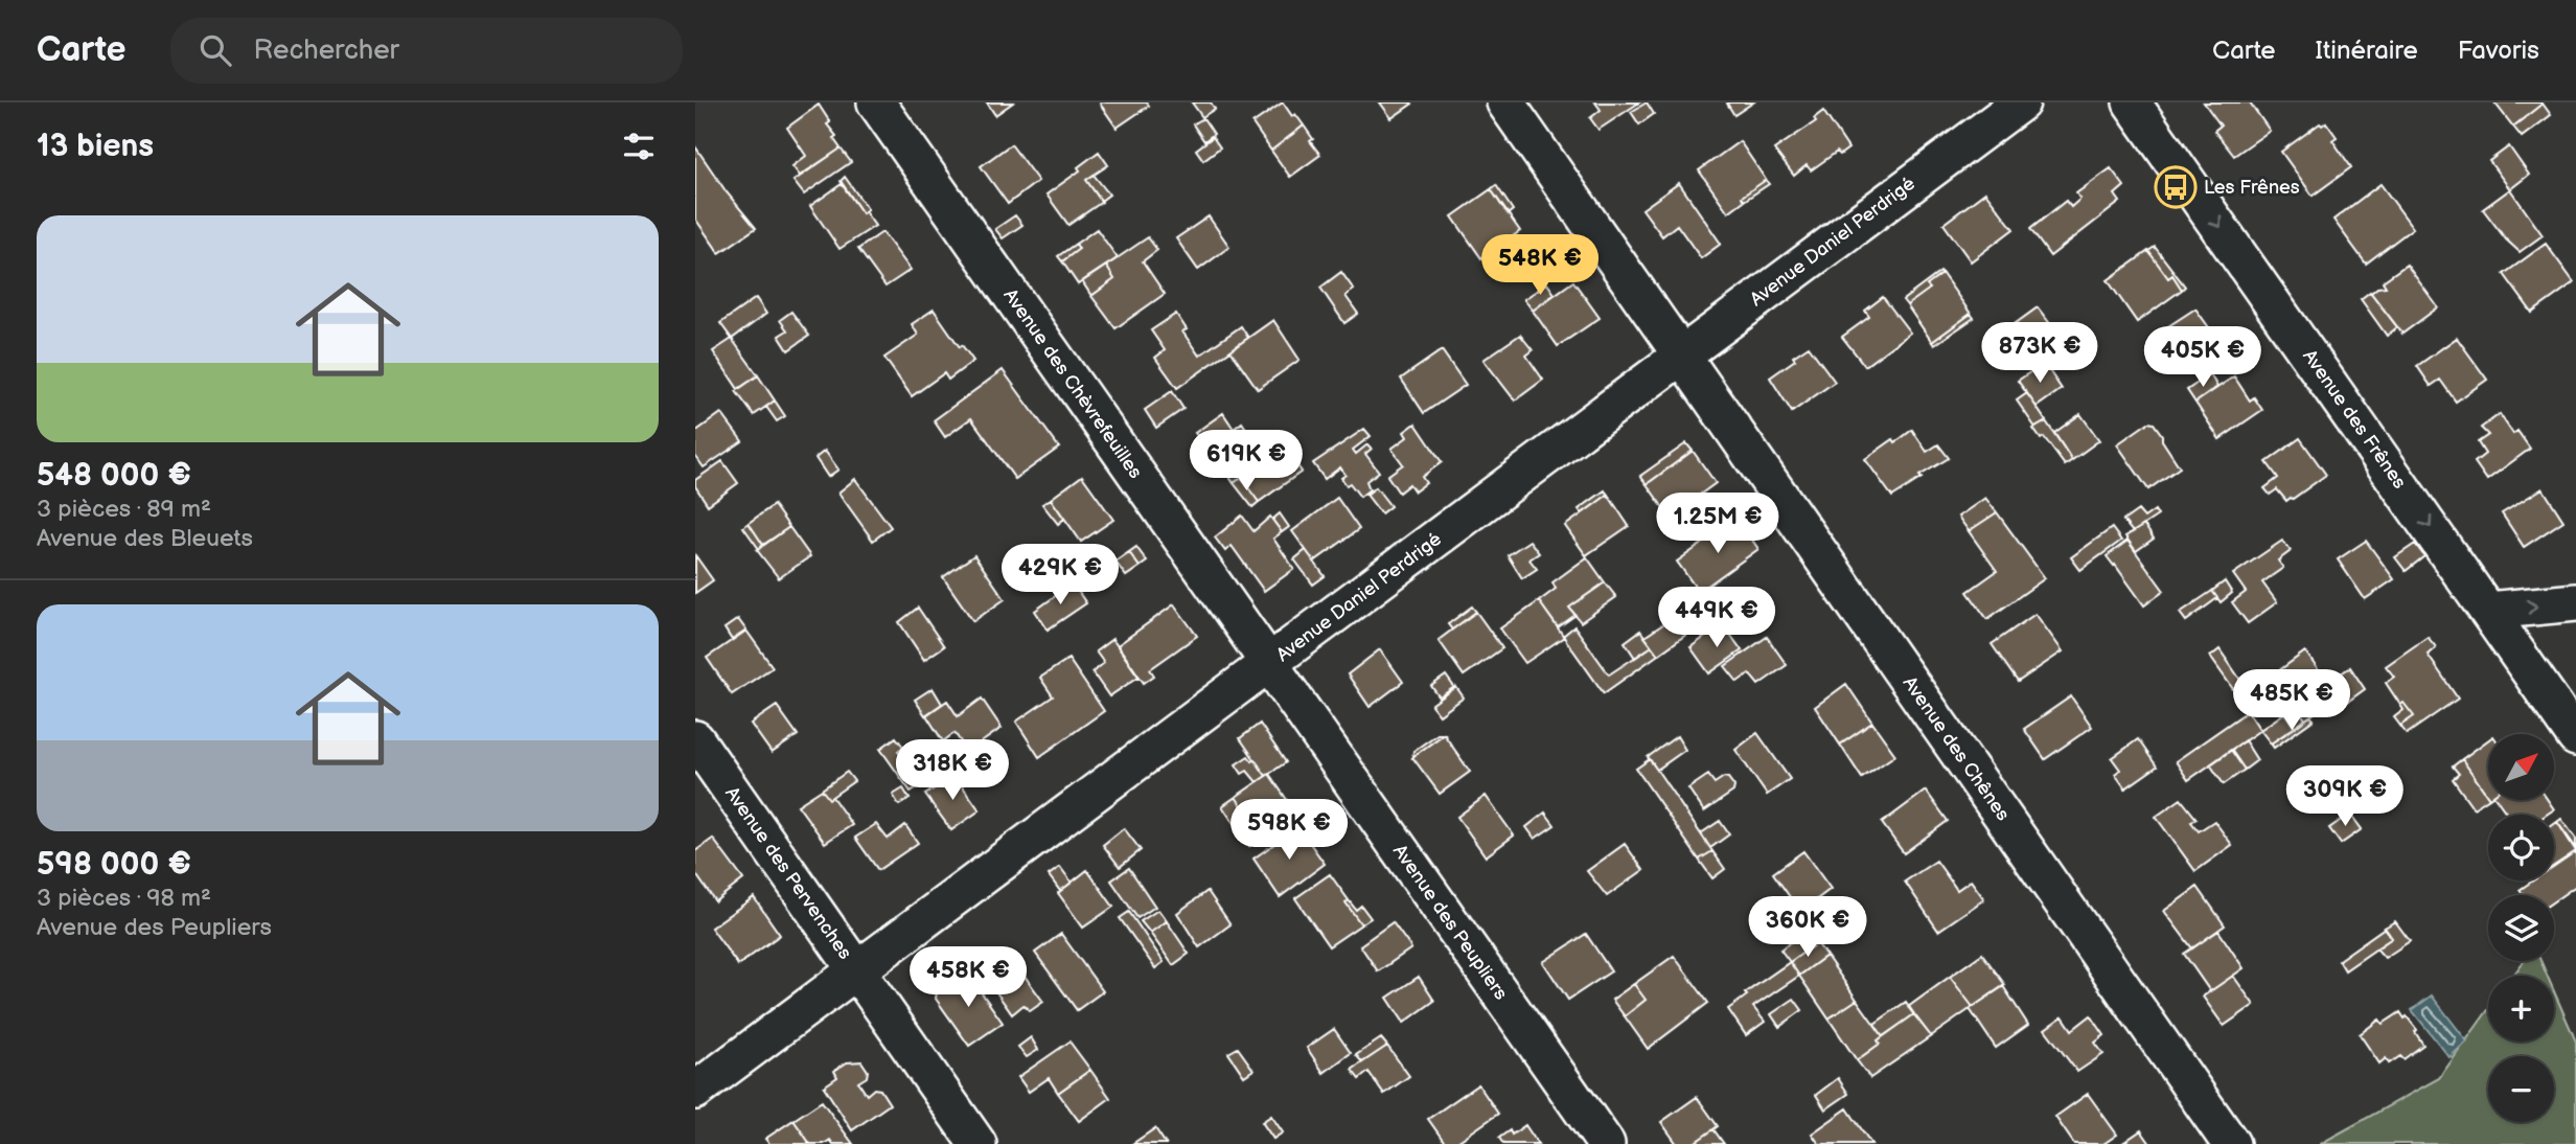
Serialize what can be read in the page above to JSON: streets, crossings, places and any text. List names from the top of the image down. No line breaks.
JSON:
{"streets":{"street":["Avenue Daniel Perdrigé","Avenue des Chèvrefeuilles","Avenue des Frênes","Avenue des Chênes","Avenue des Pervenches","Avenue des Peupliers"]},"crossings":[["Avenue Daniel Perdrigé","Avenue des Chèvrefeuilles"],["Avenue Daniel Perdrigé","Avenue des Chênes"],["Avenue Daniel Perdrigé","Avenue des Pervenches"],["Avenue Daniel Perdrigé","Avenue des Peupliers"],["Avenue des Chèvrefeuilles","Avenue des Peupliers"]],"one_way":["Avenue des Frênes"],"places":{"bus stop":["Les Frênes"]},"north":"top right","page":{"header":"Carte","search":"Rechercher","nav":["Carte","Itinéraire","Favoris"],"heading":"13 biens","list":[{"name":"548 000 €","note":"3 pièces · 89 m² · Avenue des Bleuets"},{"name":"598 000 €","note":"3 pièces · 98 m² · Avenue des Peupliers"}],"price":["548K €","873K €","405K €","619K €","1.25M €","429K €","449K €","485K €","318K €","309K €","598K €","360K €","458K €"],"map_buttons":["+","−"]}}
